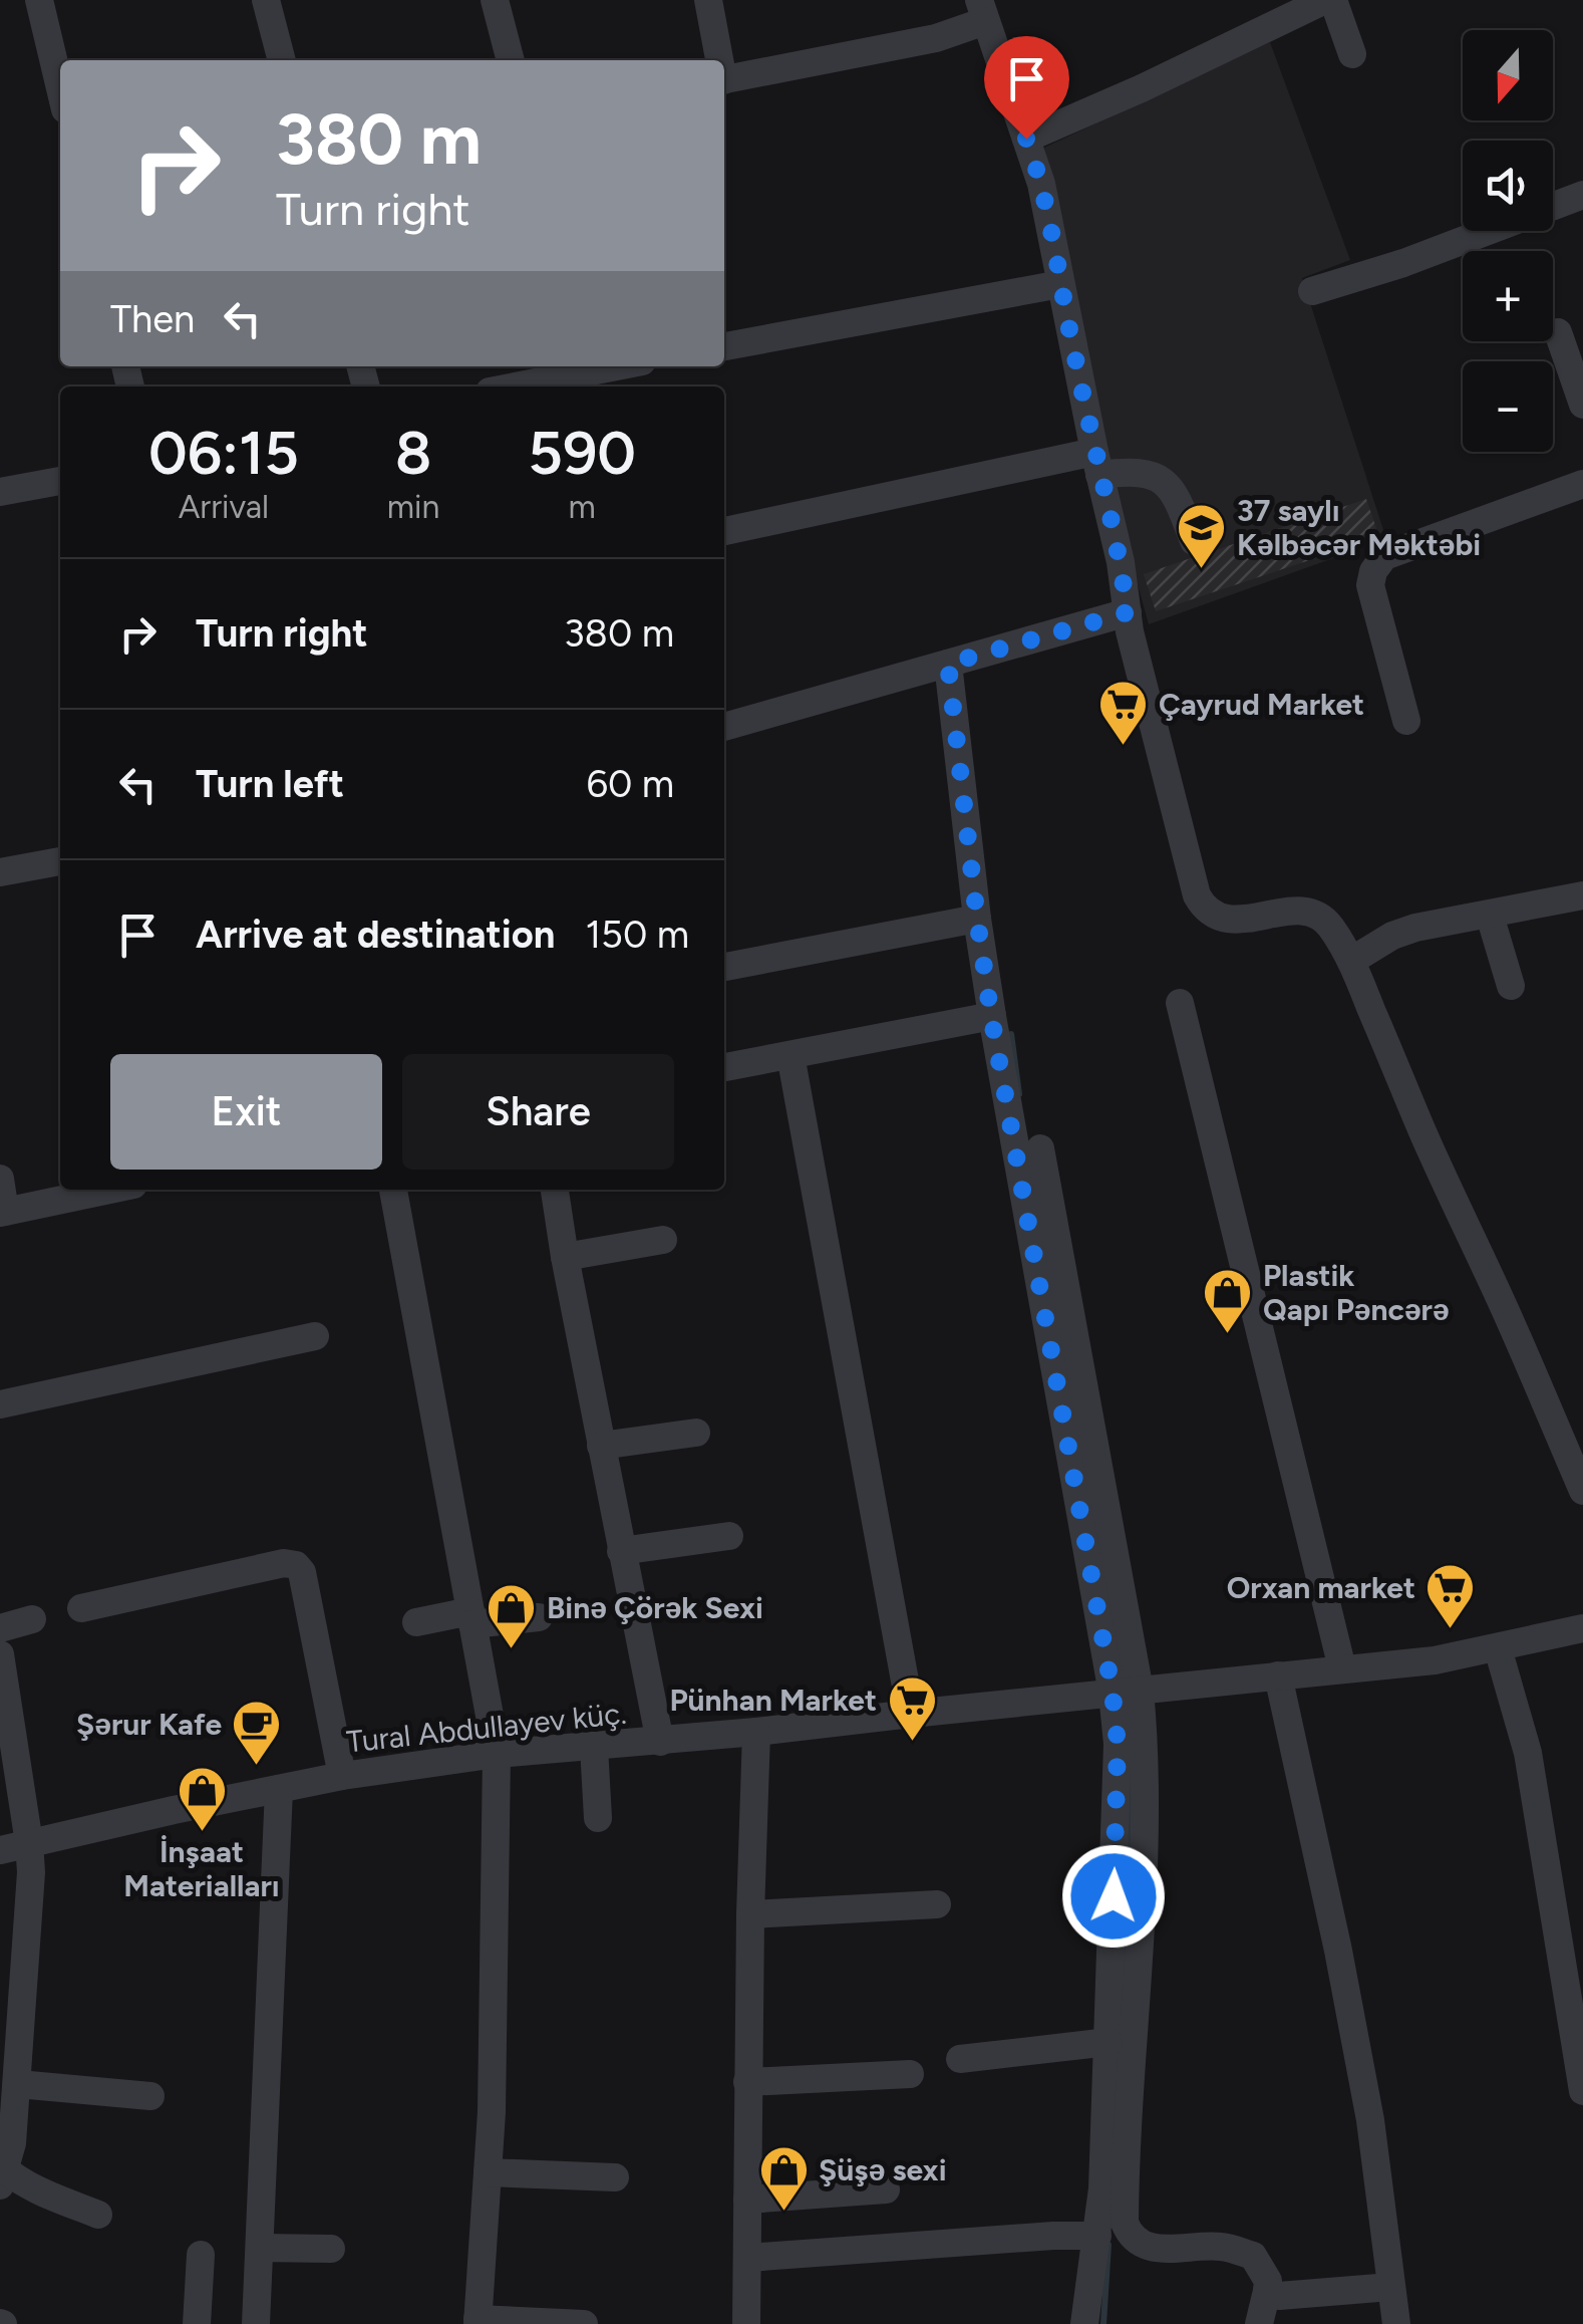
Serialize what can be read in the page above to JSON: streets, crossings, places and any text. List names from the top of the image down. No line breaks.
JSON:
{"streets":{"street":["Tural Abdullayev küç."]},"places":{"school or university":["37 saylı Kəlbəcər Məktəbi"],"supermarket":["Çayrud Market","Orxan market","Pünhan Market"],"shop":["Plastik Qapı Pəncərə","Binə Çörək Sexi","İnşaat Materialları","Şüşə sexi"],"cafe":["Şərur Kafe"]},"north":"bottom","page":{"map_buttons":["+","−"],"turn":["380 m","Turn right"],"then":"Then","eta":["06:15","Arrival","8","min","590","m"],"list":[{"name":"Turn right","value":"380 m"},{"name":"Turn left","value":"60 m"},{"name":"Arrive at destination","value":"150 m"}],"buttons":["Exit","Share"]}}
